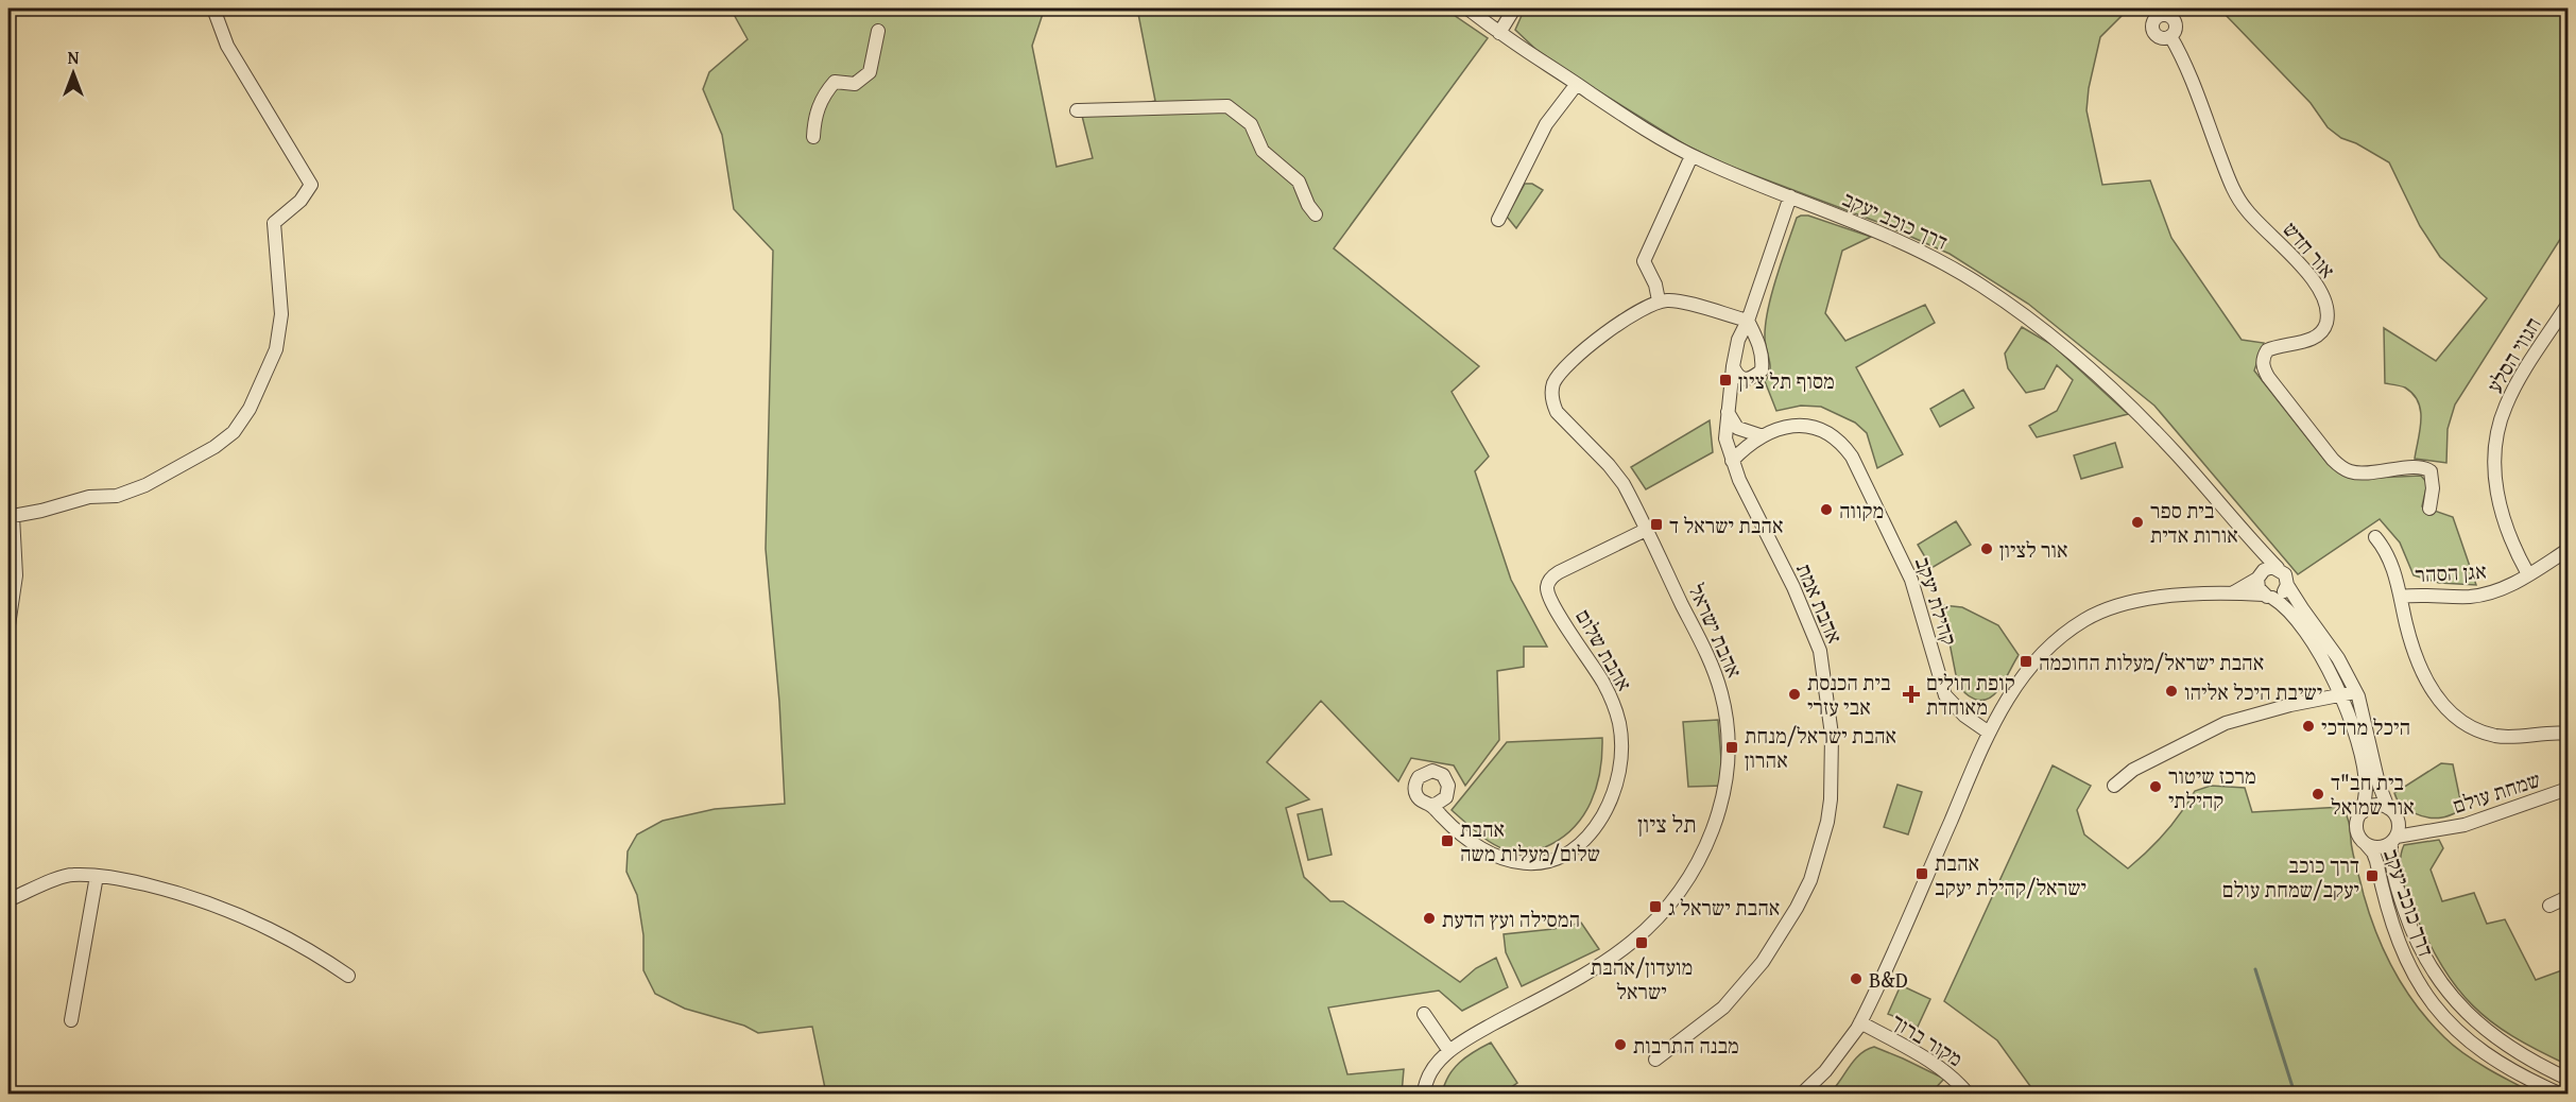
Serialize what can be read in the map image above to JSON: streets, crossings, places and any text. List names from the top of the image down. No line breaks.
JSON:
{"streets":{"street":["דרך כוכב יעקב","אור חדש","חגווי הסלע","אגן הסהר","קהילת יעקב","אהבת אמת","אהבת ישראל","אהבת שלום","שמחת עולם","מקור ברוך"]},"crossings":[["דרך כוכב יעקב","אהבת אמת"],["דרך כוכב יעקב","שמחת עולם"],["חגווי הסלע","אגן הסהר"],["קהילת יעקב","אהבת אמת"],["אהבת ישראל","אהבת שלום"]],"districts":["תל ציון"],"places":{"transit":["מסוף תל ציון","אהבת ישראל ד","אהבת ישראל/מעלות החוכמה","אהבת ישראל/מנחת אהרון","אהבת שלום/מעלות משה","אהבת ישראל/קהילת יעקב","דרך כוכב יעקב/שמחת עולם","אהבת ישראל ג","מועדון/אהבת ישראל"],"other":["מקווה","בית ספר אורות אדית","אור לציון","ישיבת היכל אליהו","בית הכנסת אבי עזרי","היכל מרדכי","מרכז שיטור קהילתי","בית חב\"ד אור שמואל","המסילה ועץ הדעת","B&D","מבנה התרבות"],"health":["קופת חולים מאוחדת"]},"north":"top"}
